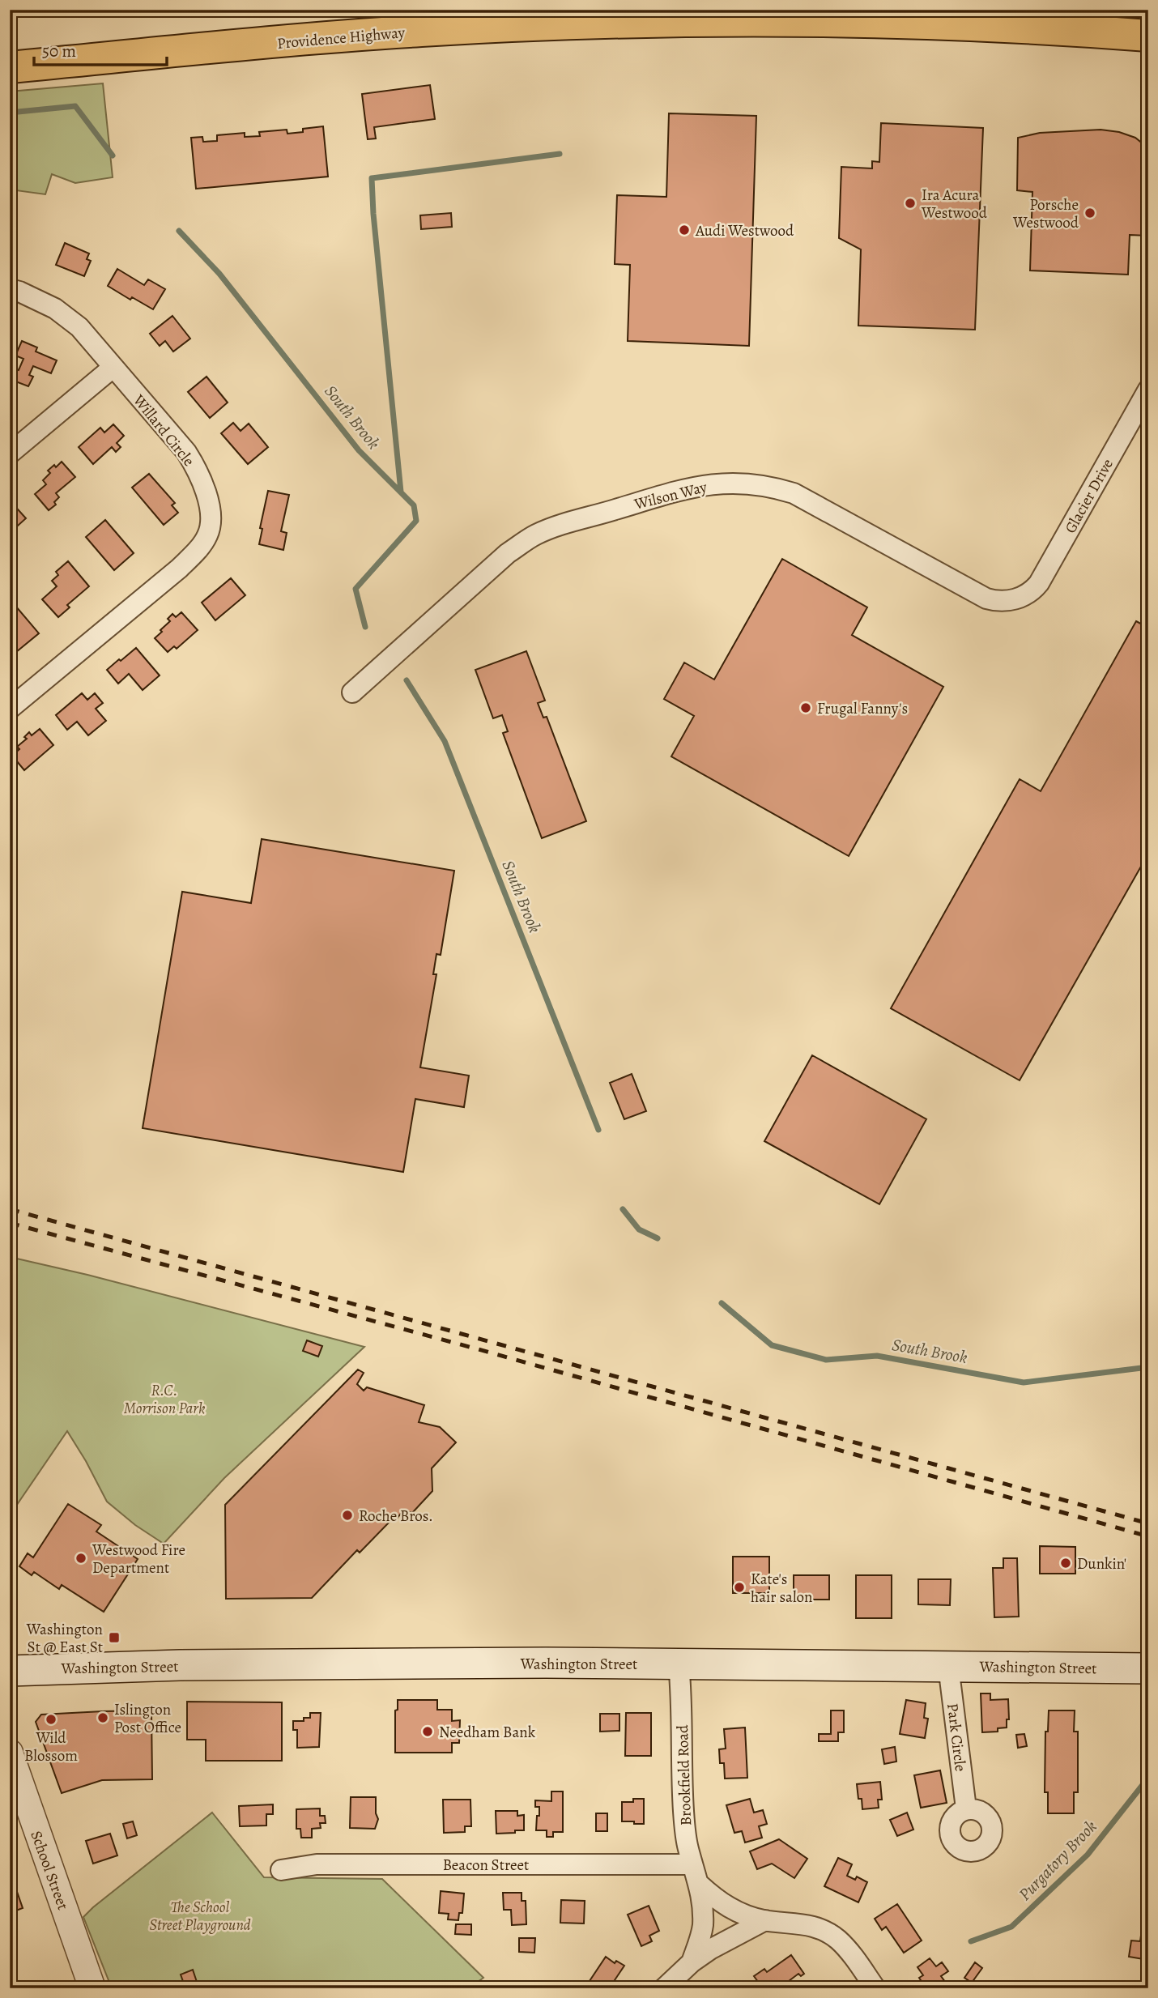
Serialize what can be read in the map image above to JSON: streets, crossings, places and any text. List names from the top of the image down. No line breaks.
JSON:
{"streets":{"main road":["Providence Highway","Washington Street"],"street":["Willard Circle","Wilson Way","Glacier Drive","Park Circle","Brookfield Road","Beacon Street","School Street"]},"crossings":[["Wilson Way","Glacier Drive"],["Washington Street","Park Circle"],["Washington Street","Brookfield Road"],["Brookfield Road","Beacon Street"]],"water":["South Brook","Purgatory Brook"],"parks":["R.C. Morrison Park","The School Street Playground"],"places":{"other":["Ira Acura Westwood","Porsche Westwood","Audi Westwood","Frugal Fanny's","Roche Bros.","Westwood Fire Department","Dunkin'","Kate's hair salon","Islington Post Office","Wild Blossom","Needham Bank"],"transit":["Washington St @ East St"]},"scale_bar":"50 m"}
